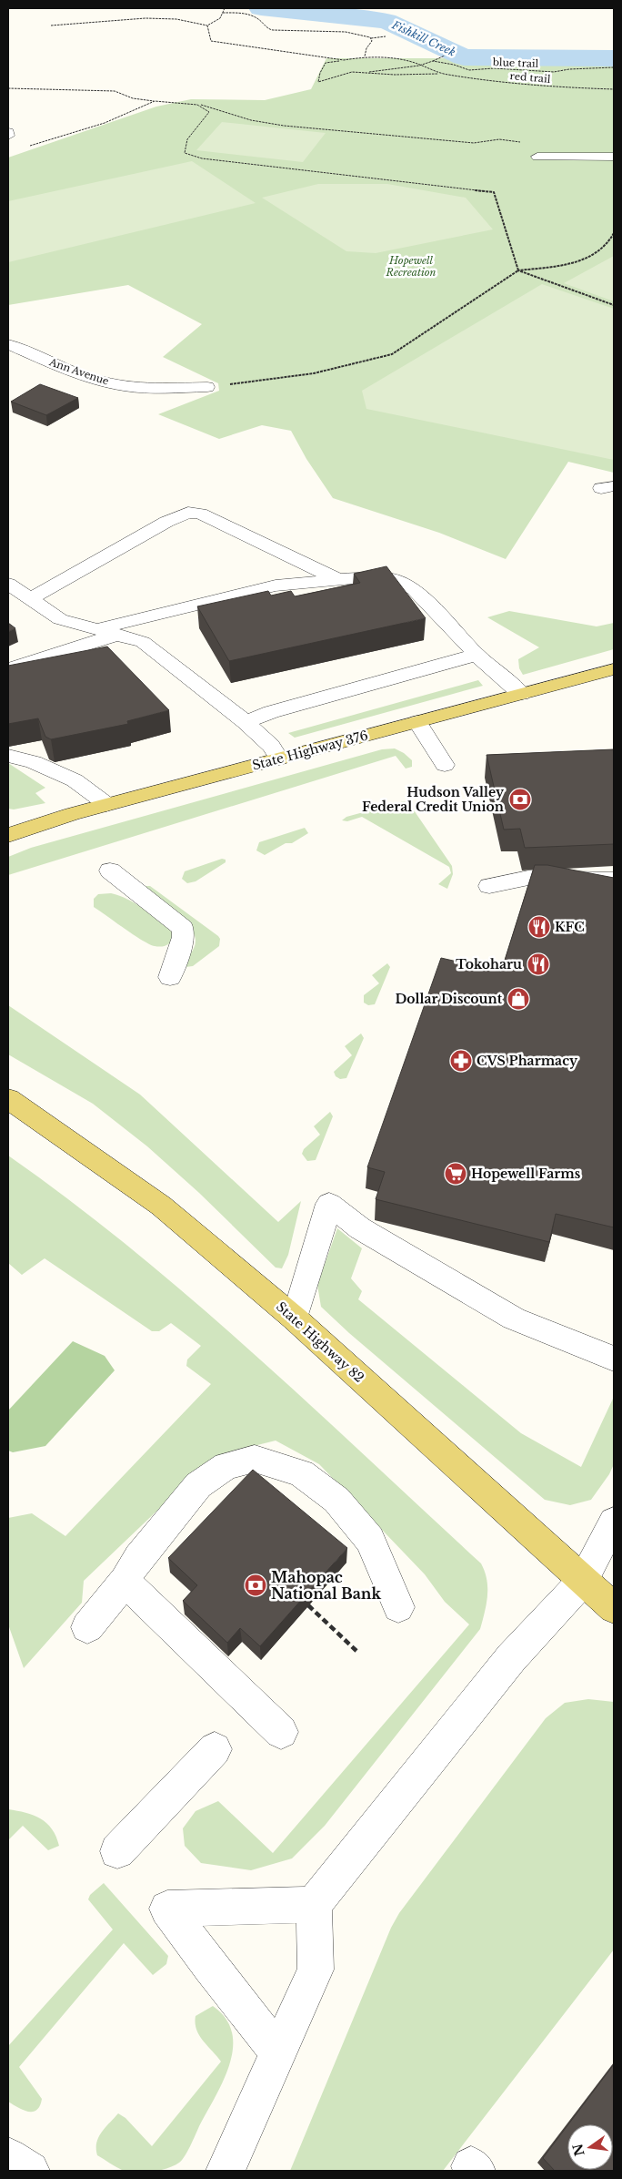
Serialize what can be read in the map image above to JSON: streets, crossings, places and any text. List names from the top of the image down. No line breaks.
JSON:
{"streets":{"main road":["State Highway 376","State Highway 82"],"street":["Ann Avenue"],"path":["blue trail","red trail"]},"crossings":[["blue trail","red trail"]],"water":["Fishkill Creek"],"parks":["Hopewell Recreation"],"places":{"bank":["Hudson Valley Federal Credit Union","Mahopac National Bank"],"restaurant":["KFC","Tokoharu"],"shop":["Dollar Discount"],"pharmacy":["CVS Pharmacy"],"supermarket":["Hopewell Farms"]},"north":"left"}
